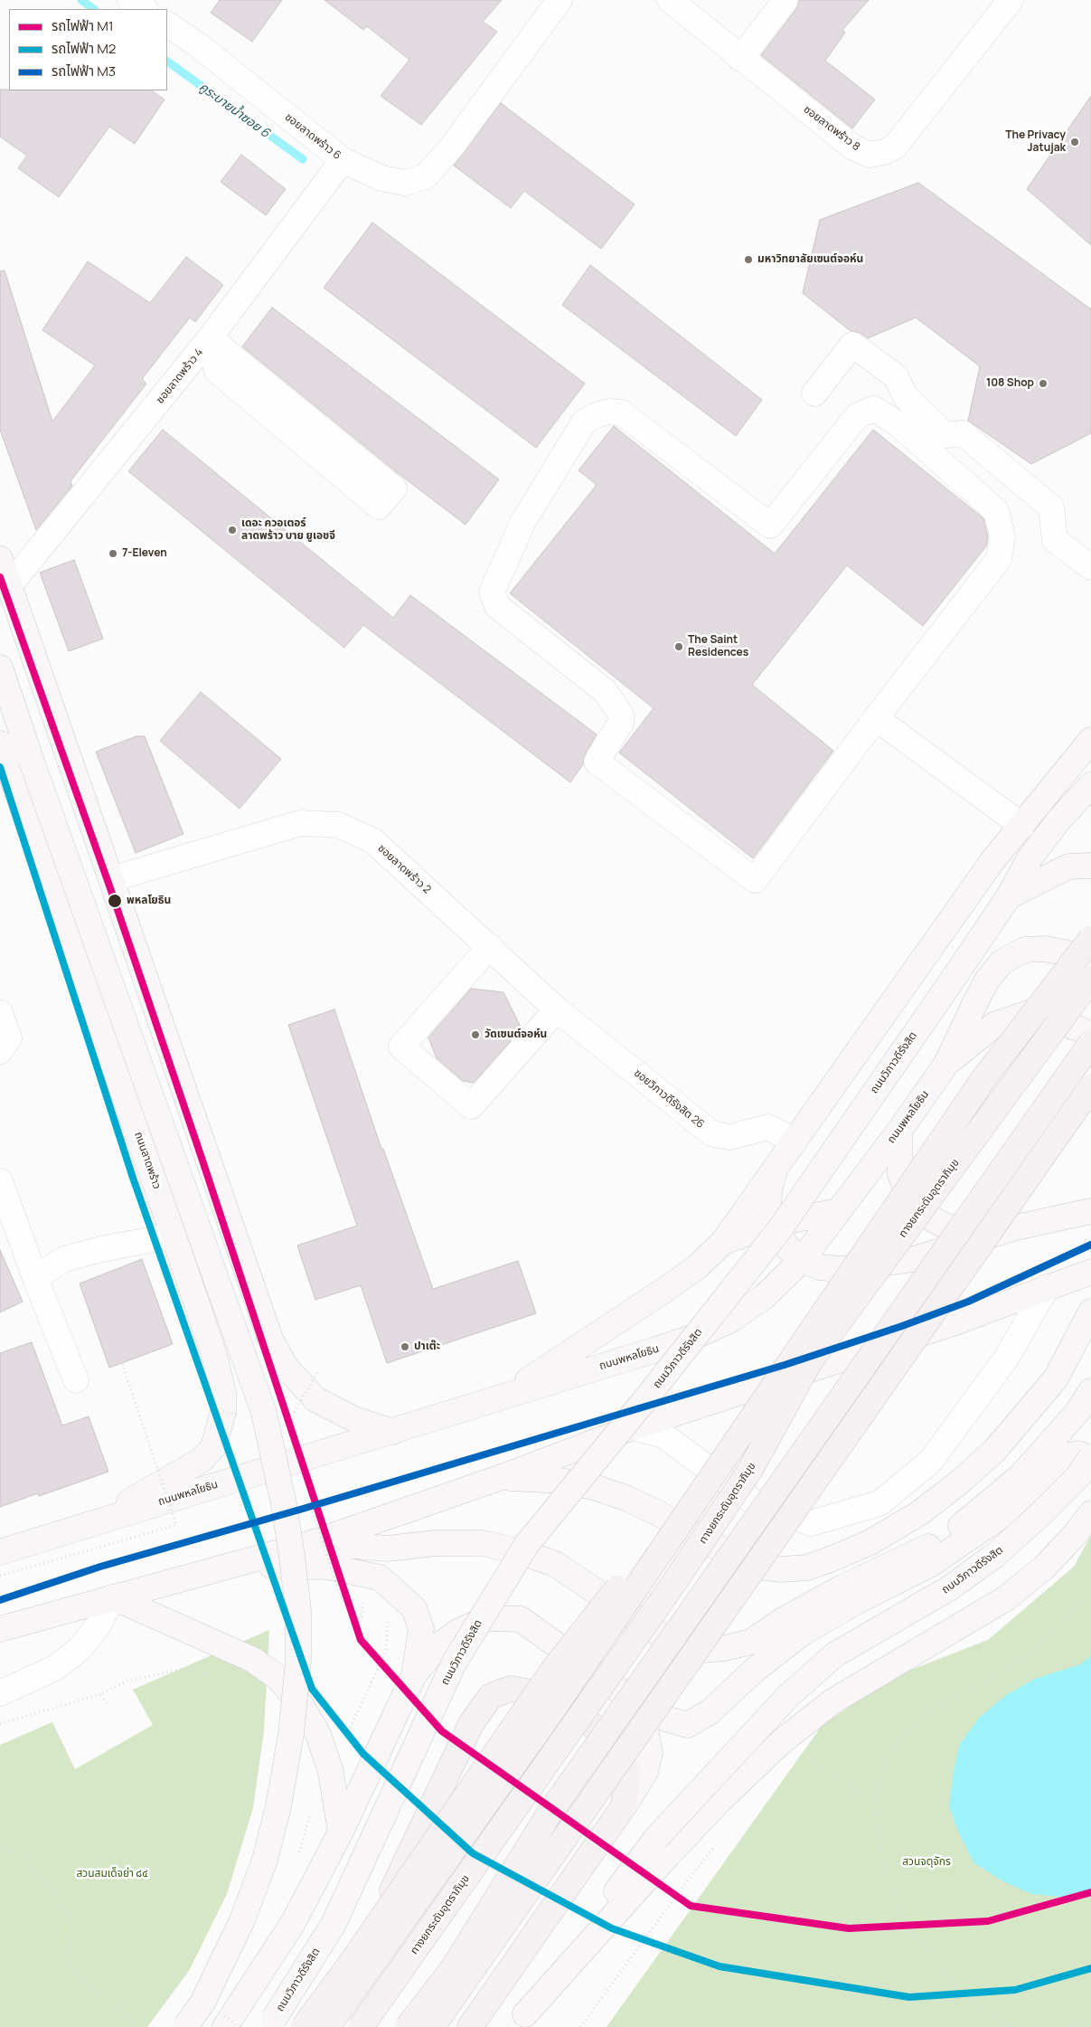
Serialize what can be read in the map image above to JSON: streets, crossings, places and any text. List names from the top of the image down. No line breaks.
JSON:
{"streets":{"highway":["ทางยกระดับอุตราภิมุข"],"main road":["ถนนวิภาวดีรังสิต","ถนนพหลโยธิน","ถนนลาดพร้าว"],"street":["ซอยลาดพร้าว 8","ซอยลาดพร้าว 6","ซอยลาดพร้าว 4","ซอยลาดพร้าว 2","ซอยวิภาวดีรังสิต 26"]},"crossings":[["ซอยลาดพร้าว 6","ซอยลาดพร้าว 4"],["ซอยลาดพร้าว 2","ซอยวิภาวดีรังสิต 26"],["ถนนพหลโยธิน","ถนนลาดพร้าว"]],"water":["คูระบายน้ำซอย 6"],"parks":["สวนจตุจักร","สวนสมเด็จย่า ๘๔"],"places":["The Privacy Jatujak","มหาวิทยาลัยเซนต์จอห์น","108 Shop","เดอะ ควอเตอร์ ลาดพร้าว บาย ยูเอชจี","7-Eleven","The Saint Residences","พหลโยธิน","วัดเซนต์จอห์น","ปาเต๊ะ"],"lines":["metro line M1","metro line M2","metro line M3"],"legend":["รถไฟฟ้า M1","รถไฟฟ้า M2","รถไฟฟ้า M3"]}
